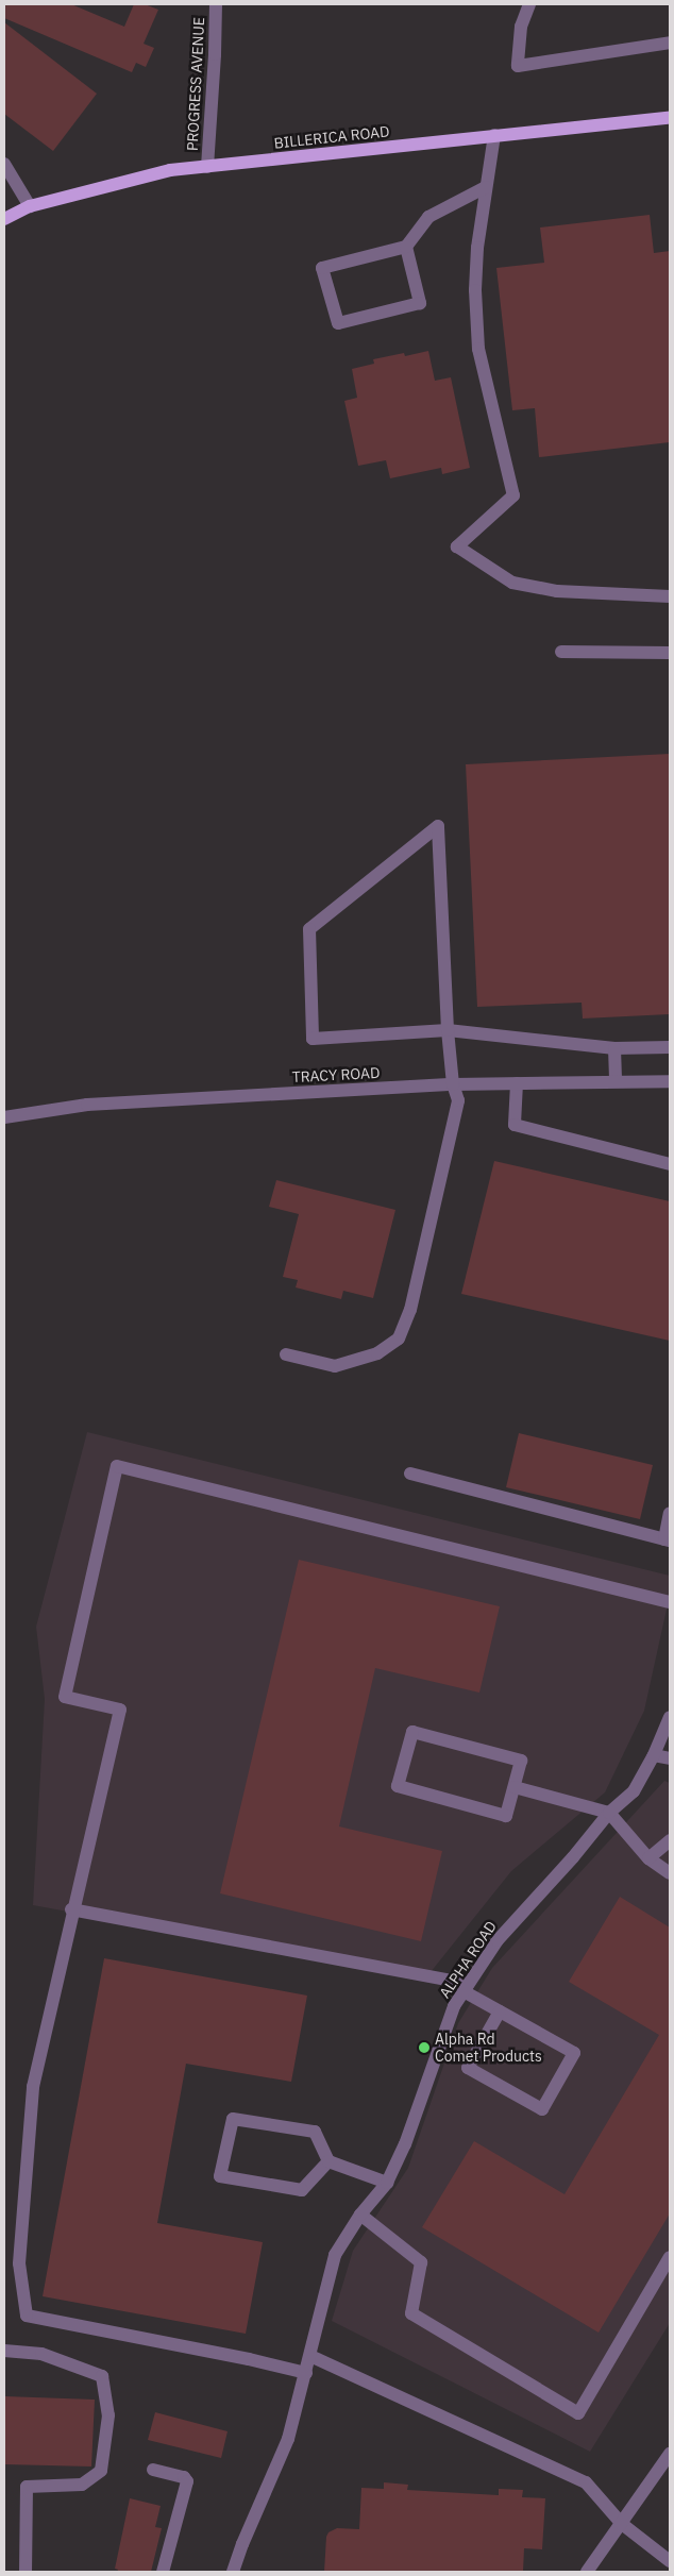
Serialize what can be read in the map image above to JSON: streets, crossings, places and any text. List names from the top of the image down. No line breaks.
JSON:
{"streets":{"main road":["BILLERICA ROAD"],"street":["PROGRESS AVENUE","TRACY ROAD","ALPHA ROAD"]},"crossings":[["PROGRESS AVENUE","BILLERICA ROAD"]],"places":["Alpha Rd Comet Products"]}
